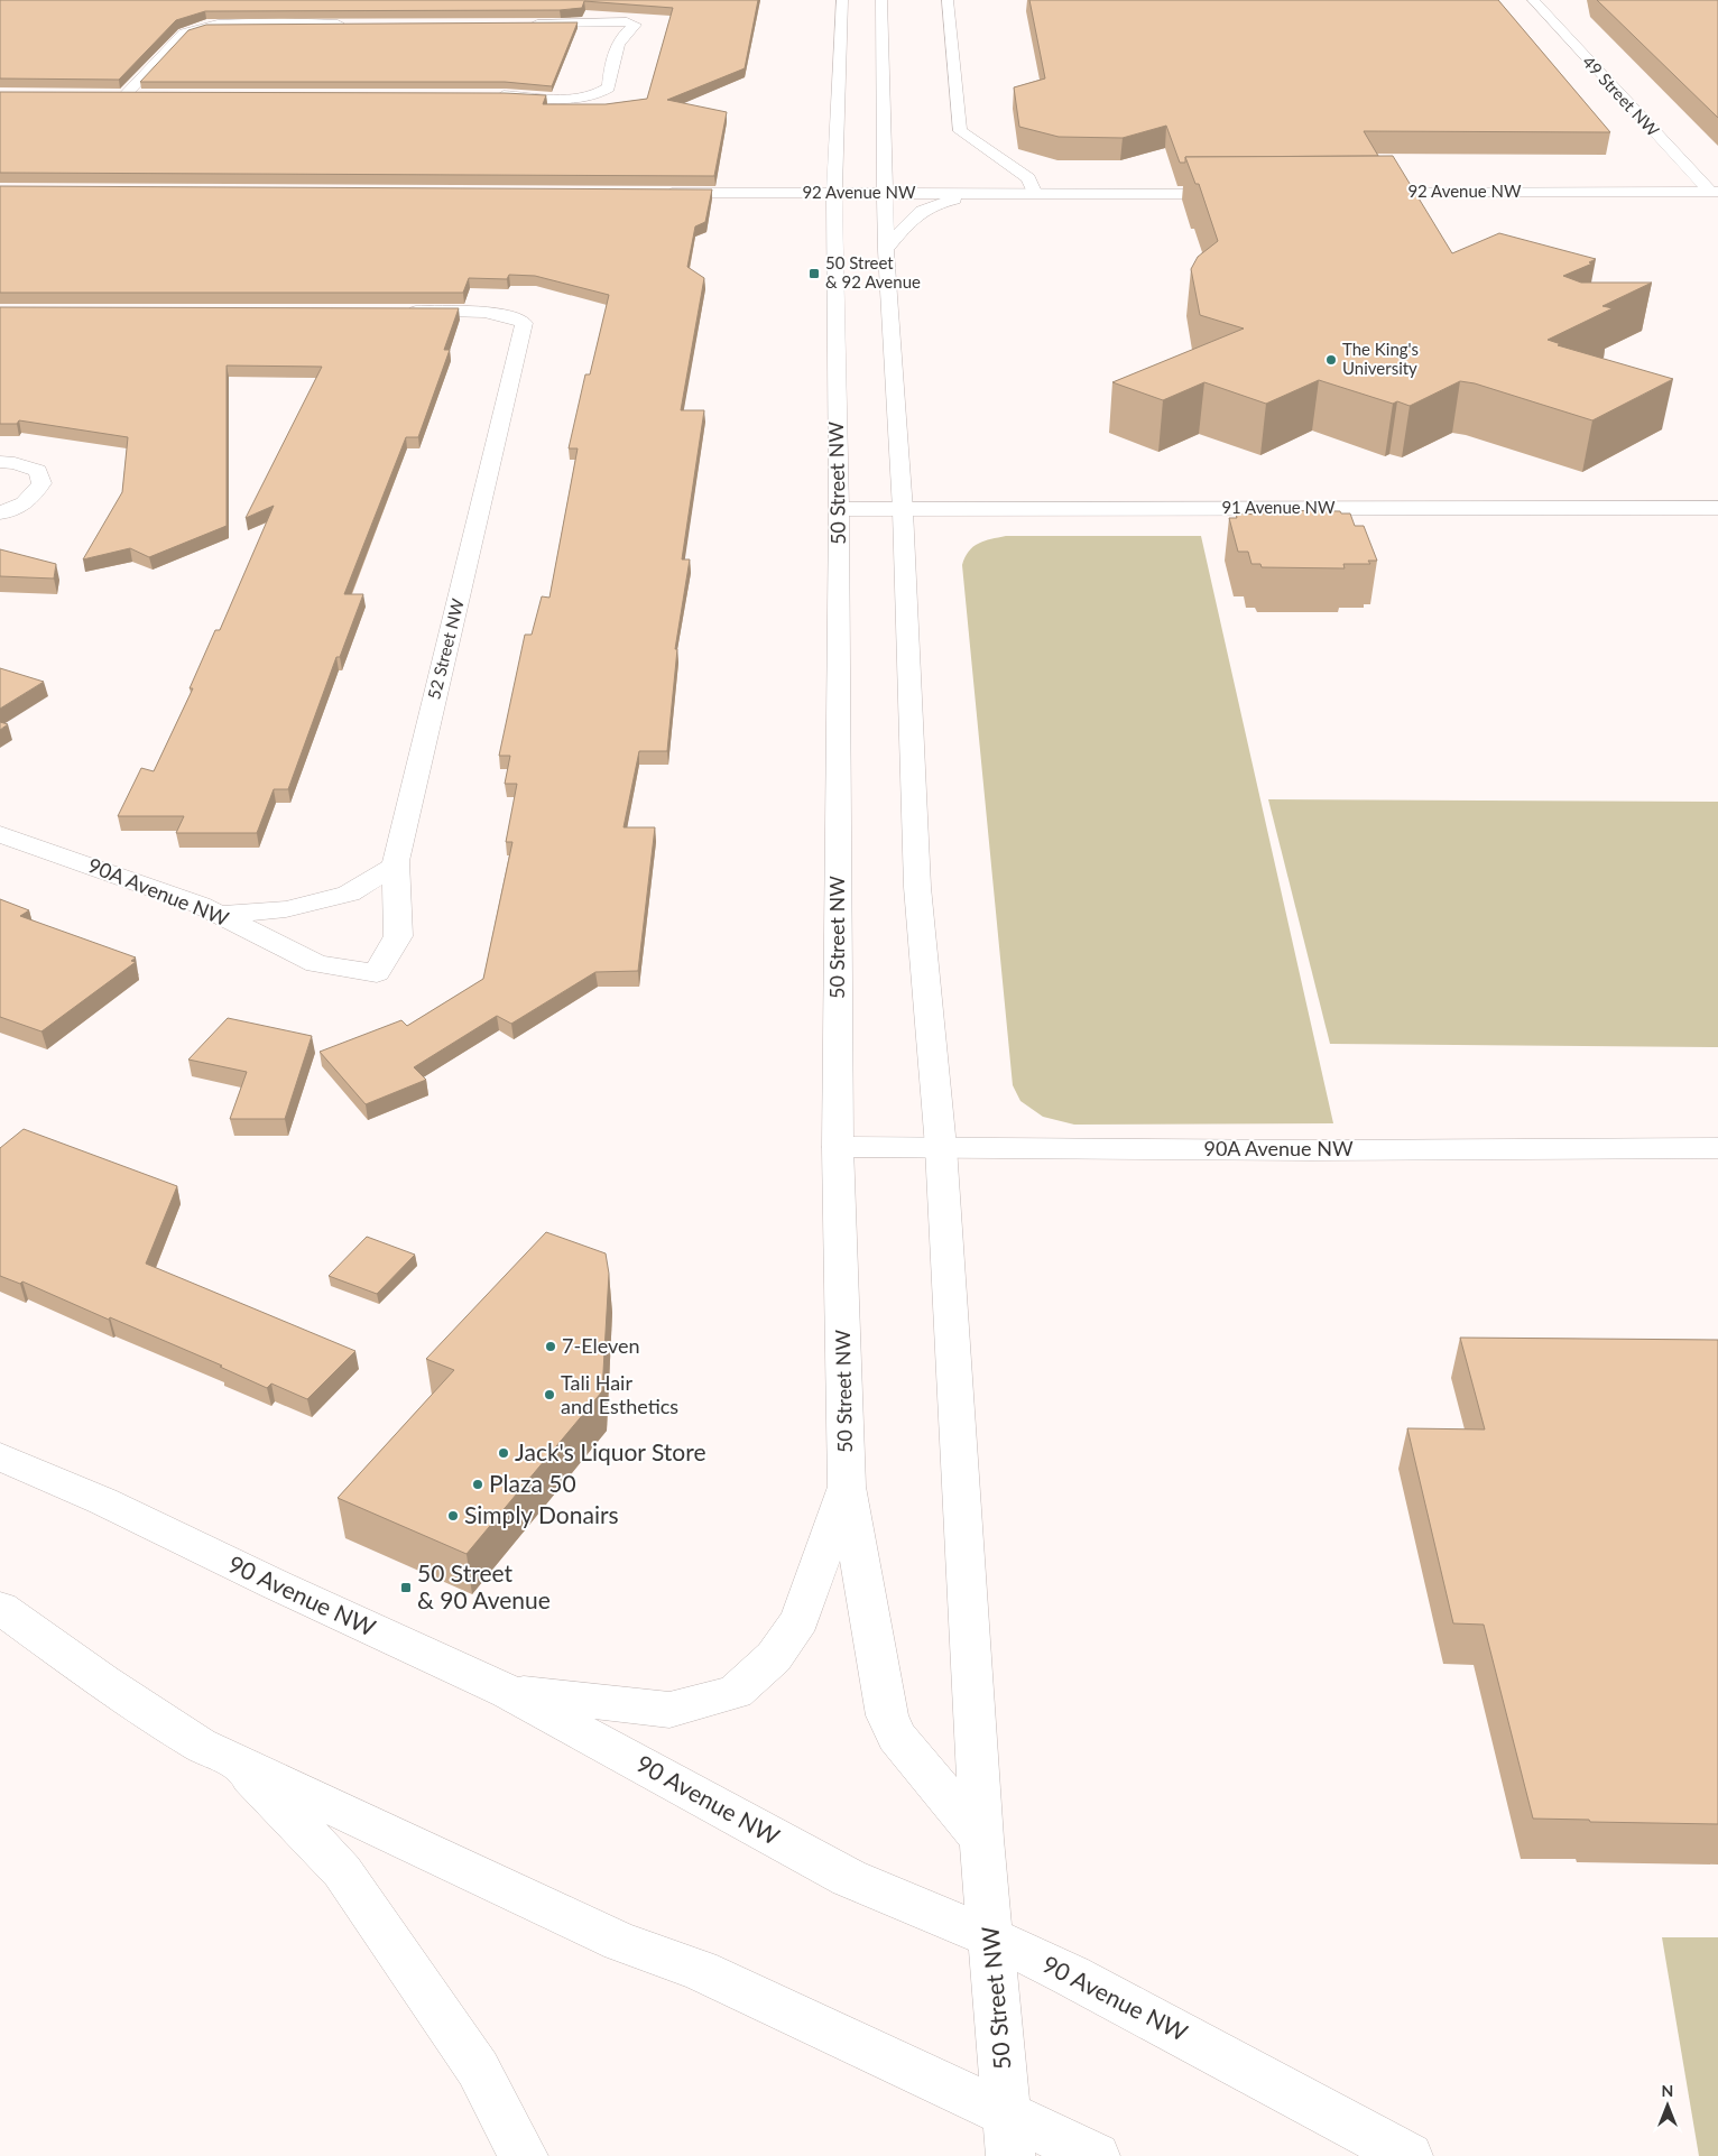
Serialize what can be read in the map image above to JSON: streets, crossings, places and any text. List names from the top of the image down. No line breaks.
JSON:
{"streets":{"main road":["49 Street NW","92 Avenue NW","50 Street NW","91 Avenue NW","52 Street NW","90A Avenue NW","90 Avenue NW"]},"crossings":[["49 Street NW","92 Avenue NW"],["92 Avenue NW","50 Street NW"],["50 Street NW","91 Avenue NW"],["50 Street NW","90A Avenue NW"],["50 Street NW","90 Avenue NW"],["52 Street NW","90A Avenue NW"]],"places":{"transit":["50 Street & 92 Avenue","50 Street & 90 Avenue"],"other":["The King's University","7-Eleven","Tali Hair and Esthetics","Jack's Liquor Store","Plaza 50","Simply Donairs"]},"north":"top"}
